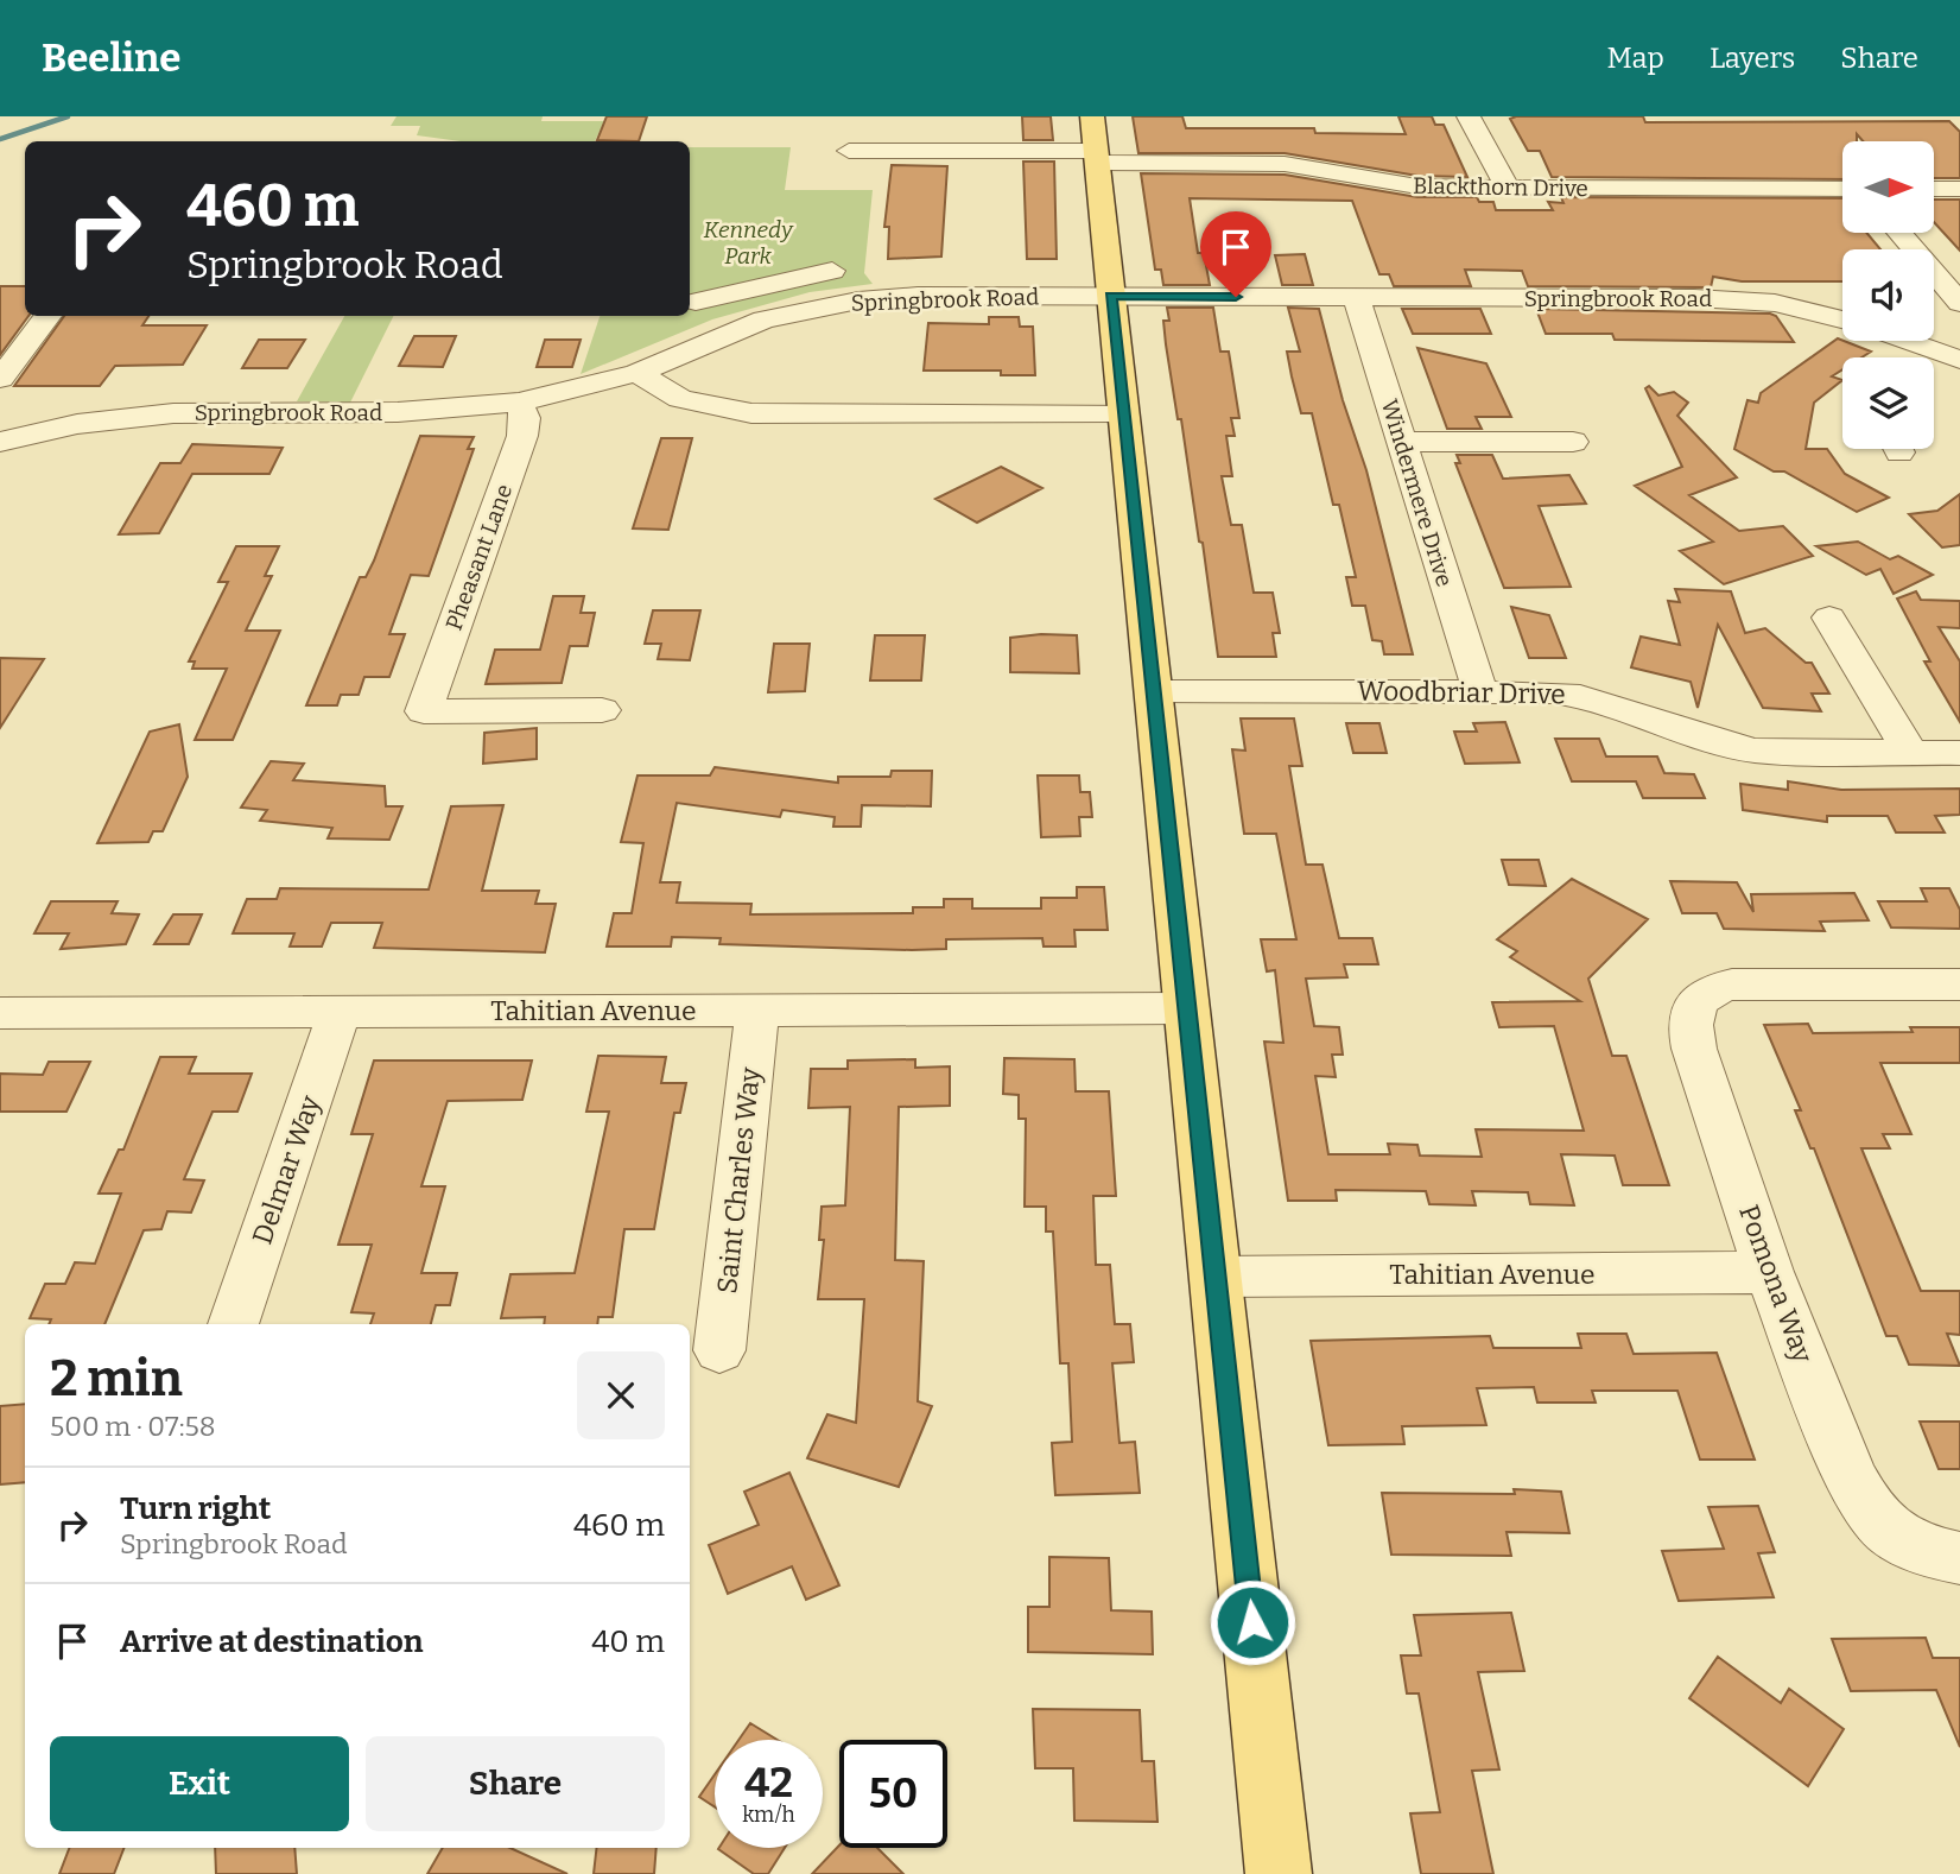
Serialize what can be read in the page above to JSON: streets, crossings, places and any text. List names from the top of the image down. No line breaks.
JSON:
{"streets":{"street":["Blackthorn Drive","Springbrook Road","Windermere Drive","Pheasant Lane","Woodbriar Drive","Tahitian Avenue","Delmar Way","Saint Charles Way","Pomona Way"]},"crossings":[["Springbrook Road","Windermere Drive"],["Springbrook Road","Pheasant Lane"],["Windermere Drive","Woodbriar Drive"],["Tahitian Avenue","Delmar Way"],["Tahitian Avenue","Saint Charles Way"],["Tahitian Avenue","Pomona Way"]],"parks":["Kennedy Park"],"north":"right","page":{"header":"Beeline","nav":["Map","Layers","Share"],"turn":["460 m","Springbrook Road"],"heading":["2 min","500 m · 07:58"],"list":[{"name":"Turn right","note":"Springbrook Road","value":"460 m"},{"name":"Arrive at destination","value":"40 m"}],"buttons":["Exit","Share"],"speed":"42 km/h","limit":"50"}}
